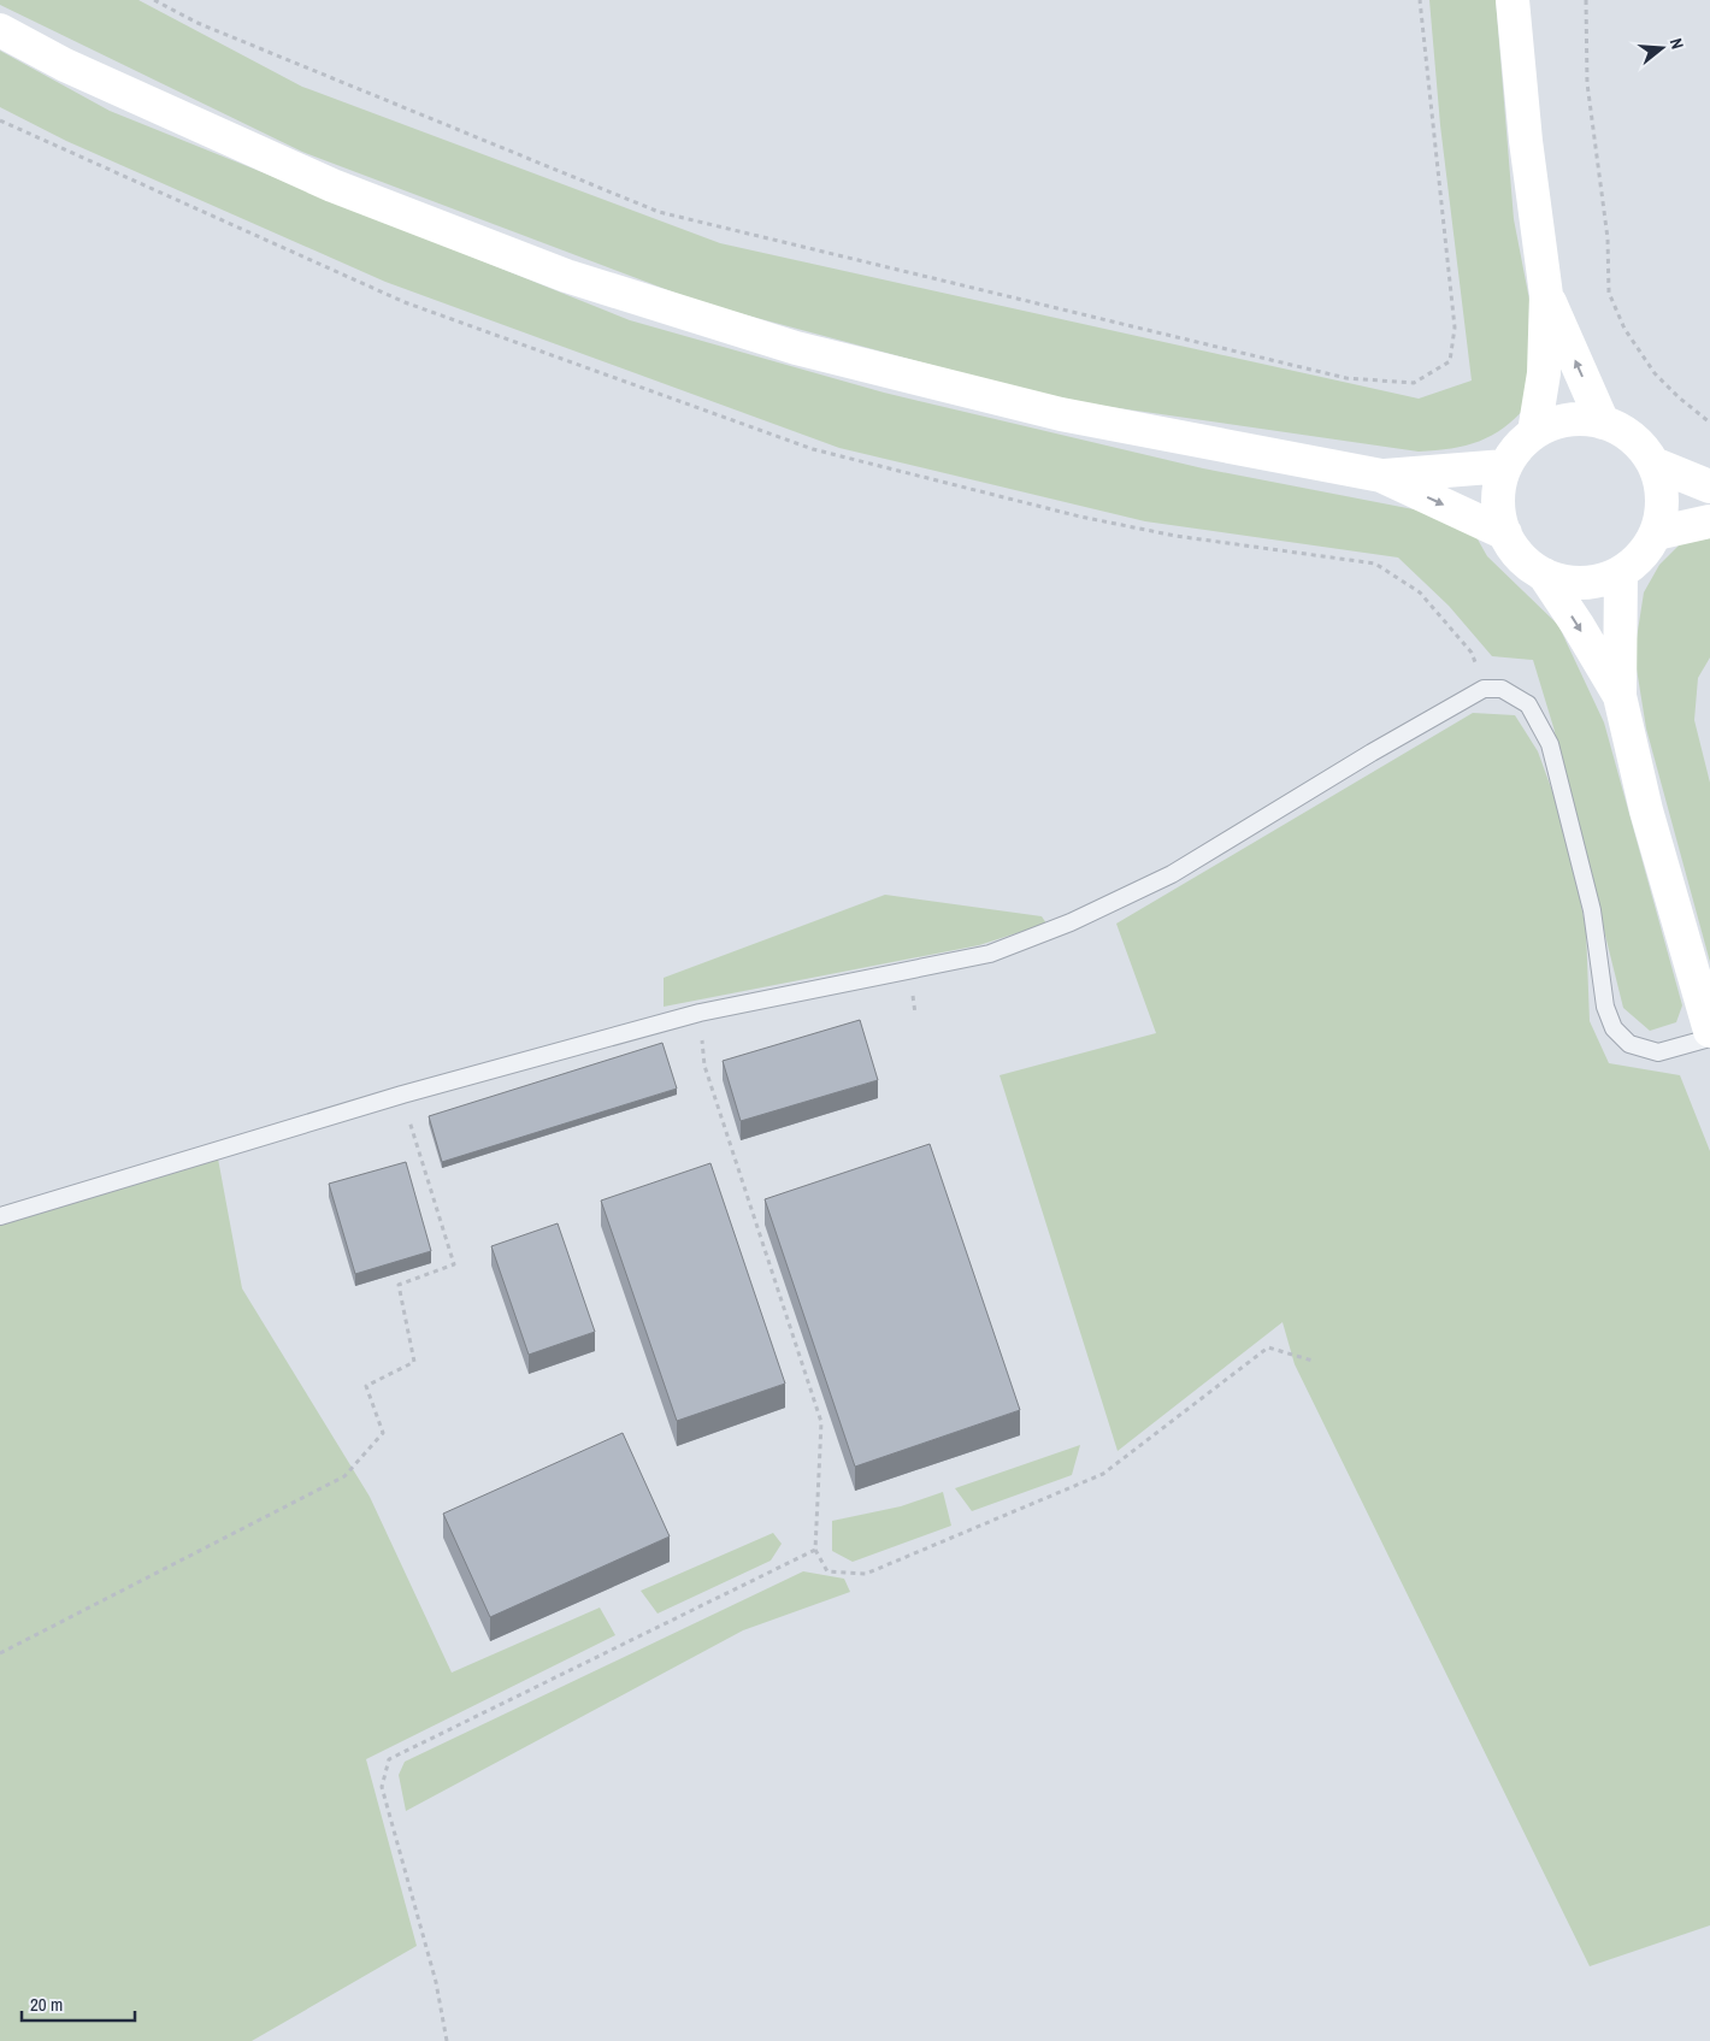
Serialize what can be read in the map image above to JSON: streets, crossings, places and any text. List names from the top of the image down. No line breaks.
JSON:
{"scale_bar":"20 m","north":"right"}
